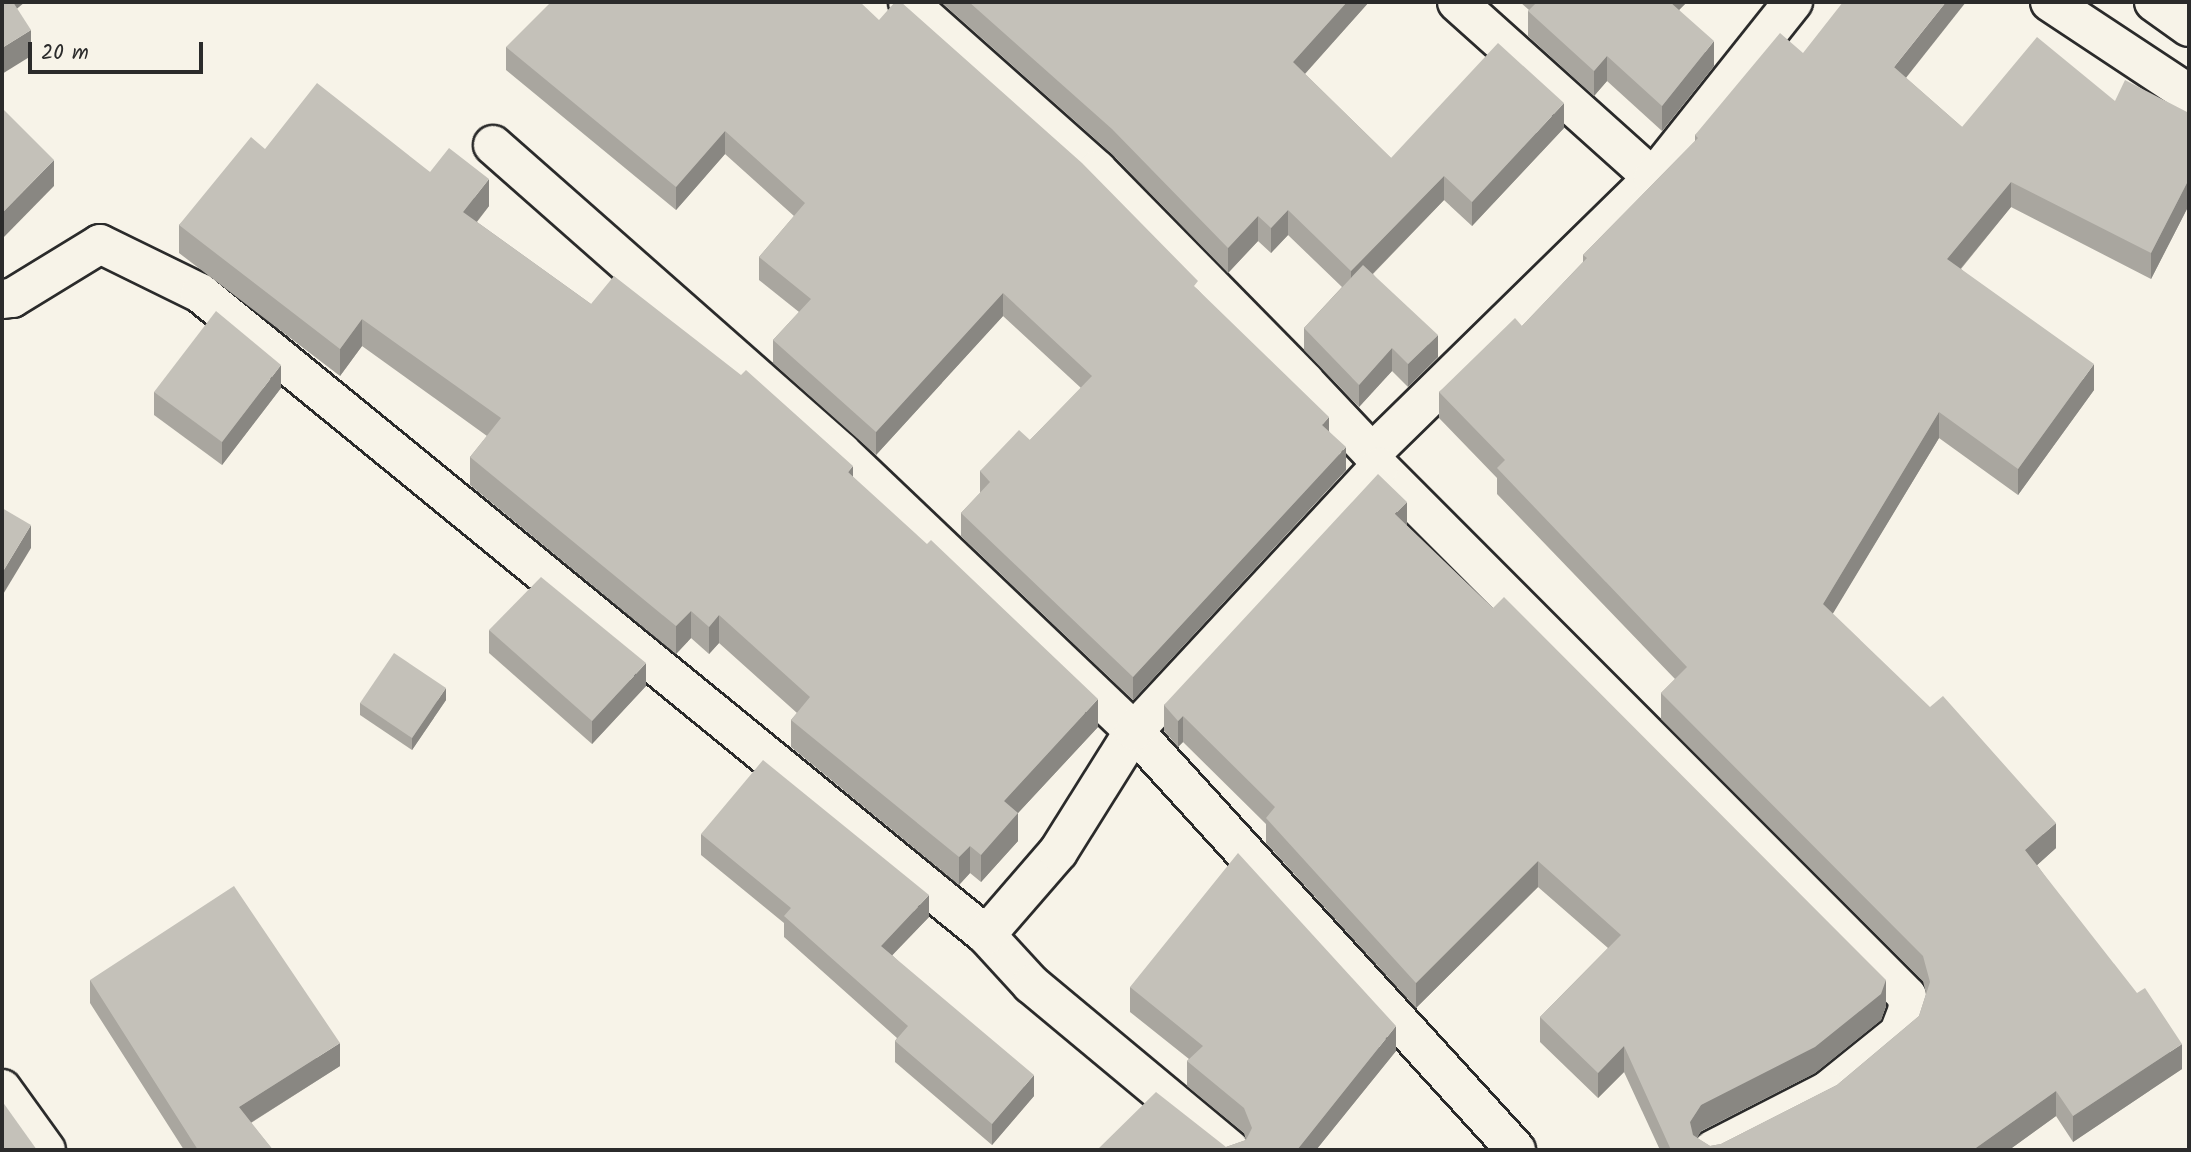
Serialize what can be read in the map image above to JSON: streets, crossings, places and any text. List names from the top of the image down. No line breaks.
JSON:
{"scale_bar":"20 m"}
